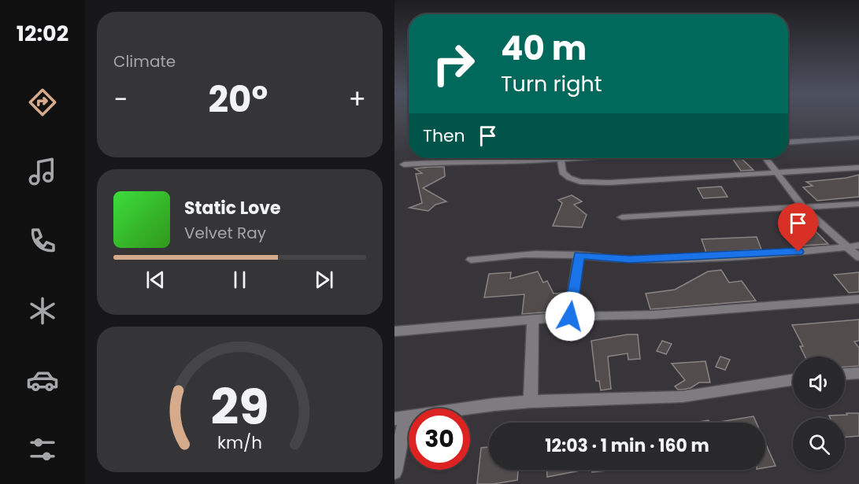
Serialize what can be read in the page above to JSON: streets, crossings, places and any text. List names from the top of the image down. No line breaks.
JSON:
{"page":{"tabs":"12:02","tile":"Climate","turn":["40 m","Turn right"],"heat":["−","20°","+"],"then":"Then","song":["Static Love","Velvet Ray"],"limit":"30","trip":"12:03 · 1 min · 160 m","gauge":["29","km/h"]}}
